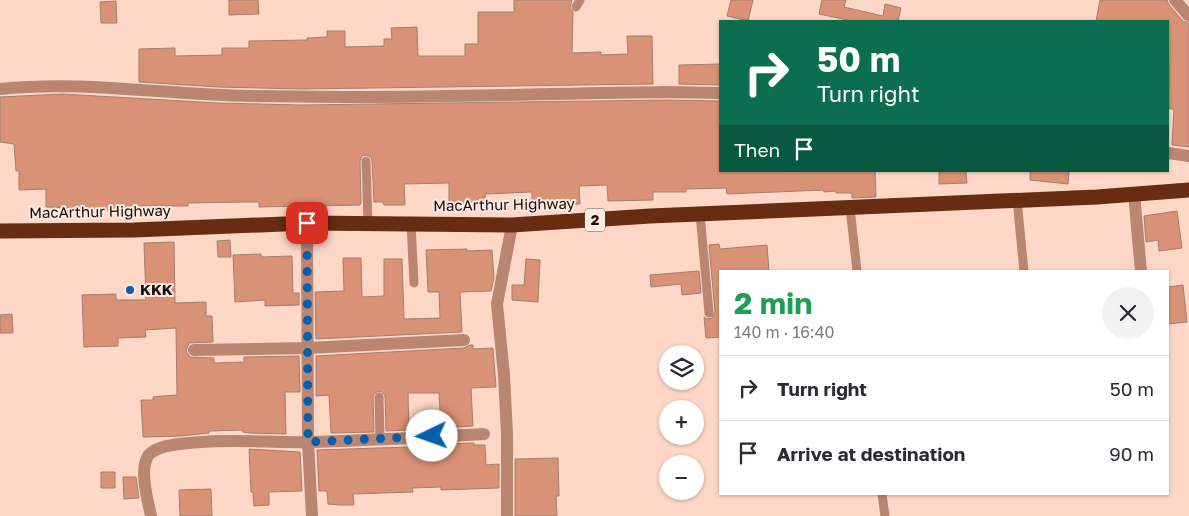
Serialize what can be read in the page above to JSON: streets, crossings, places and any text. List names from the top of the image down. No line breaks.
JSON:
{"streets":{"highway":["MacArthur Highway","2"]},"places":["KKK"],"page":{"turn":["50 m","Turn right"],"then":"Then","heading":["2 min","140 m · 16:40"],"map_buttons":["+","−"],"list":[{"name":"Turn right","value":"50 m"},{"name":"Arrive at destination","value":"90 m"}]}}
